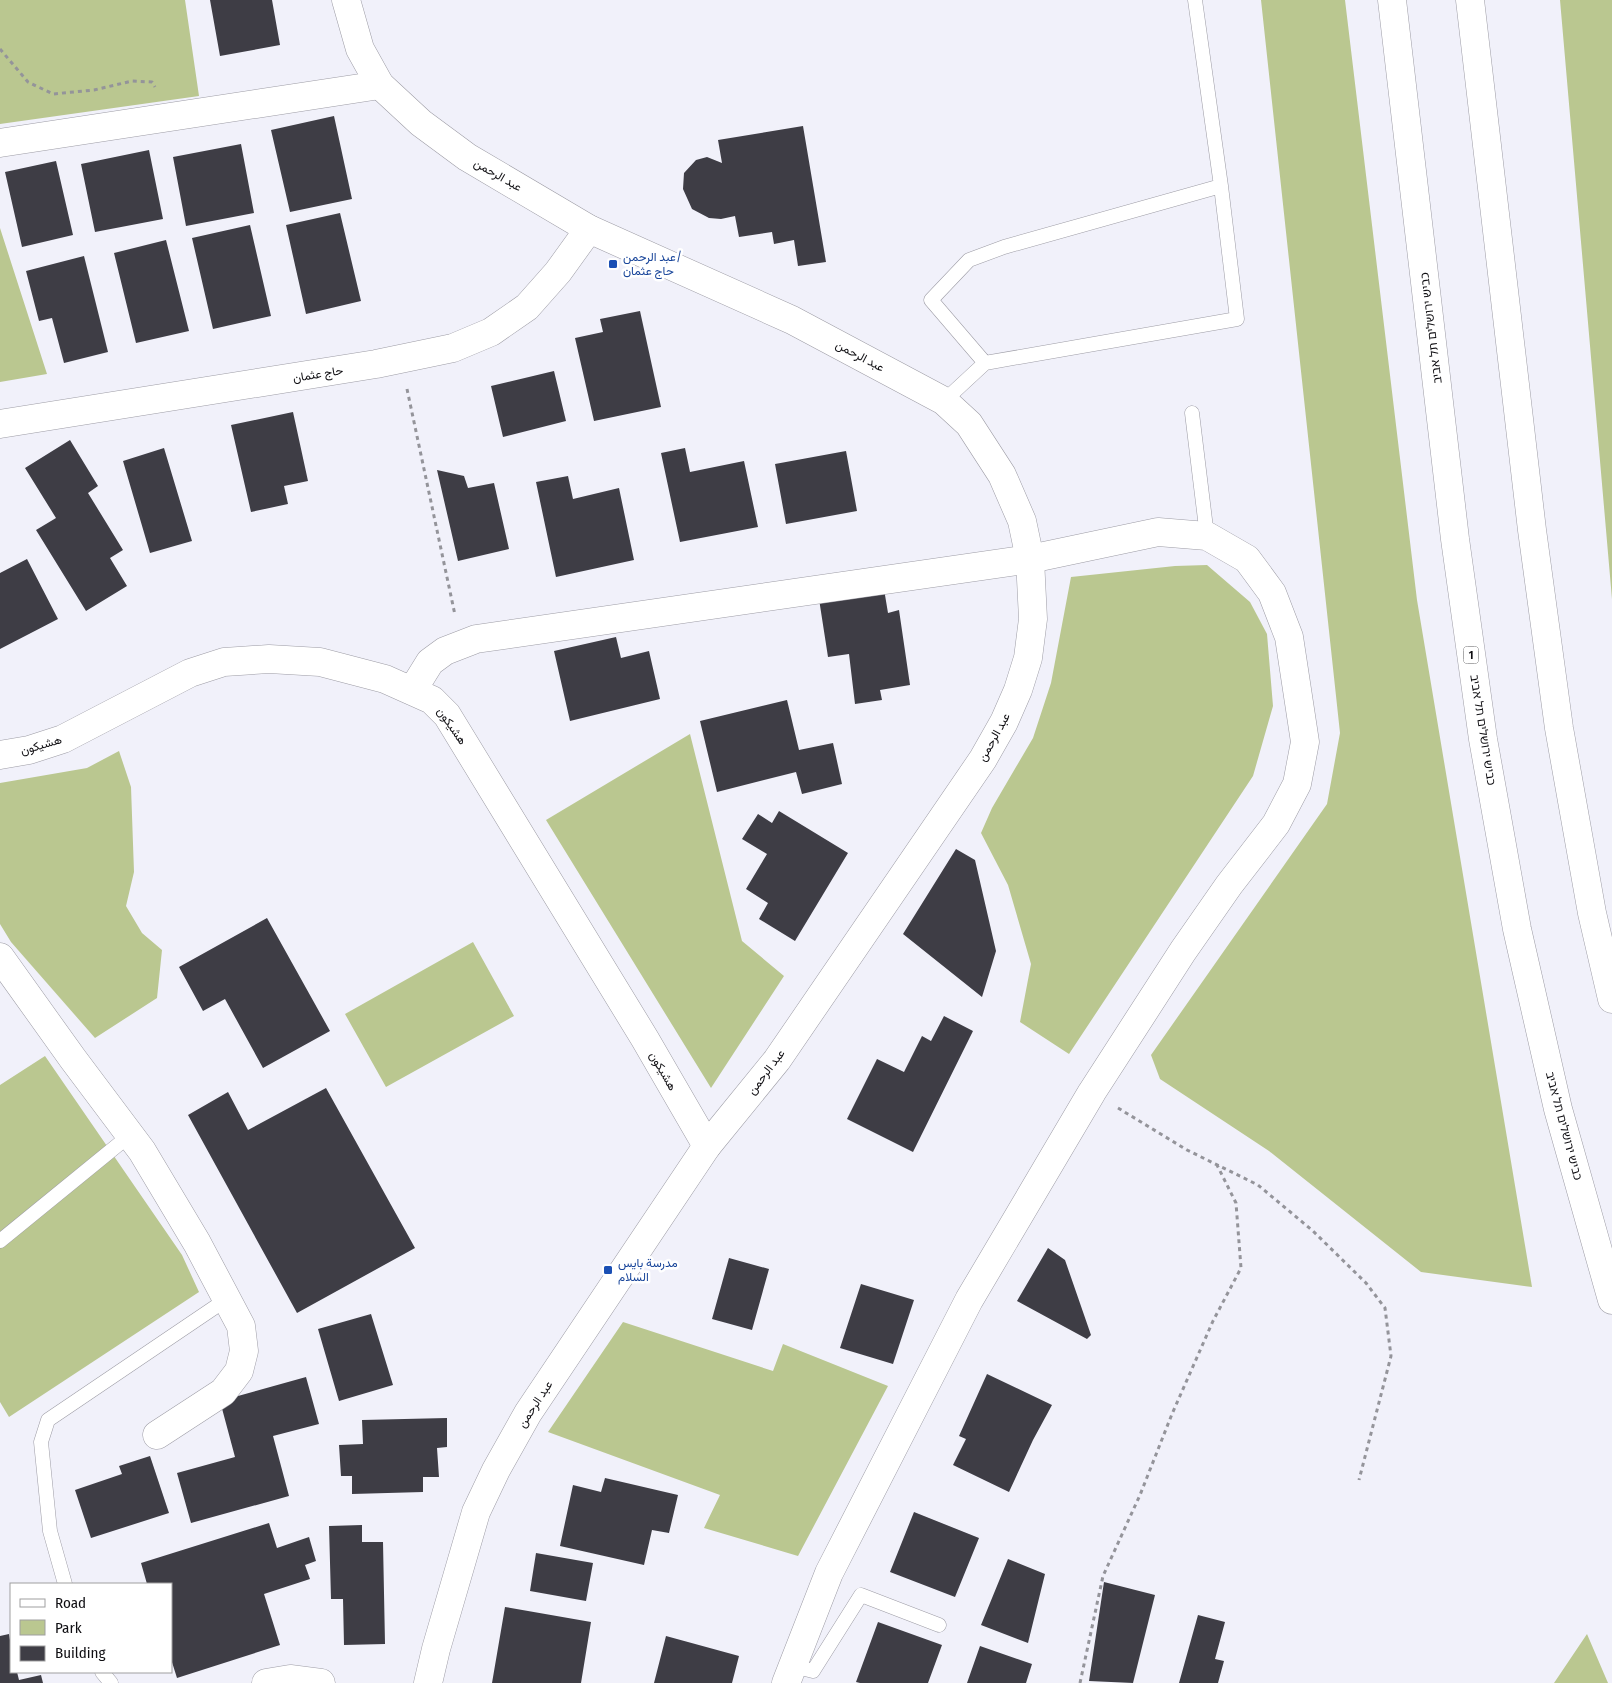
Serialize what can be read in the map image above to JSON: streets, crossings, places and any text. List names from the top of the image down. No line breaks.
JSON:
{"streets":{"main road":["عبد الرحمن","כביש ירושלים תל אביב","حاج عثمان","1","هشيكون"]},"crossings":[["عبد الرحمن","حاج عثمان"],["عبد الرحمن","هشيكون"]],"places":{"transit":["عبد الرحمن/ حاج عثمان","مدرسة بايس السلام"]},"legend":["Road","Park","Building"]}
